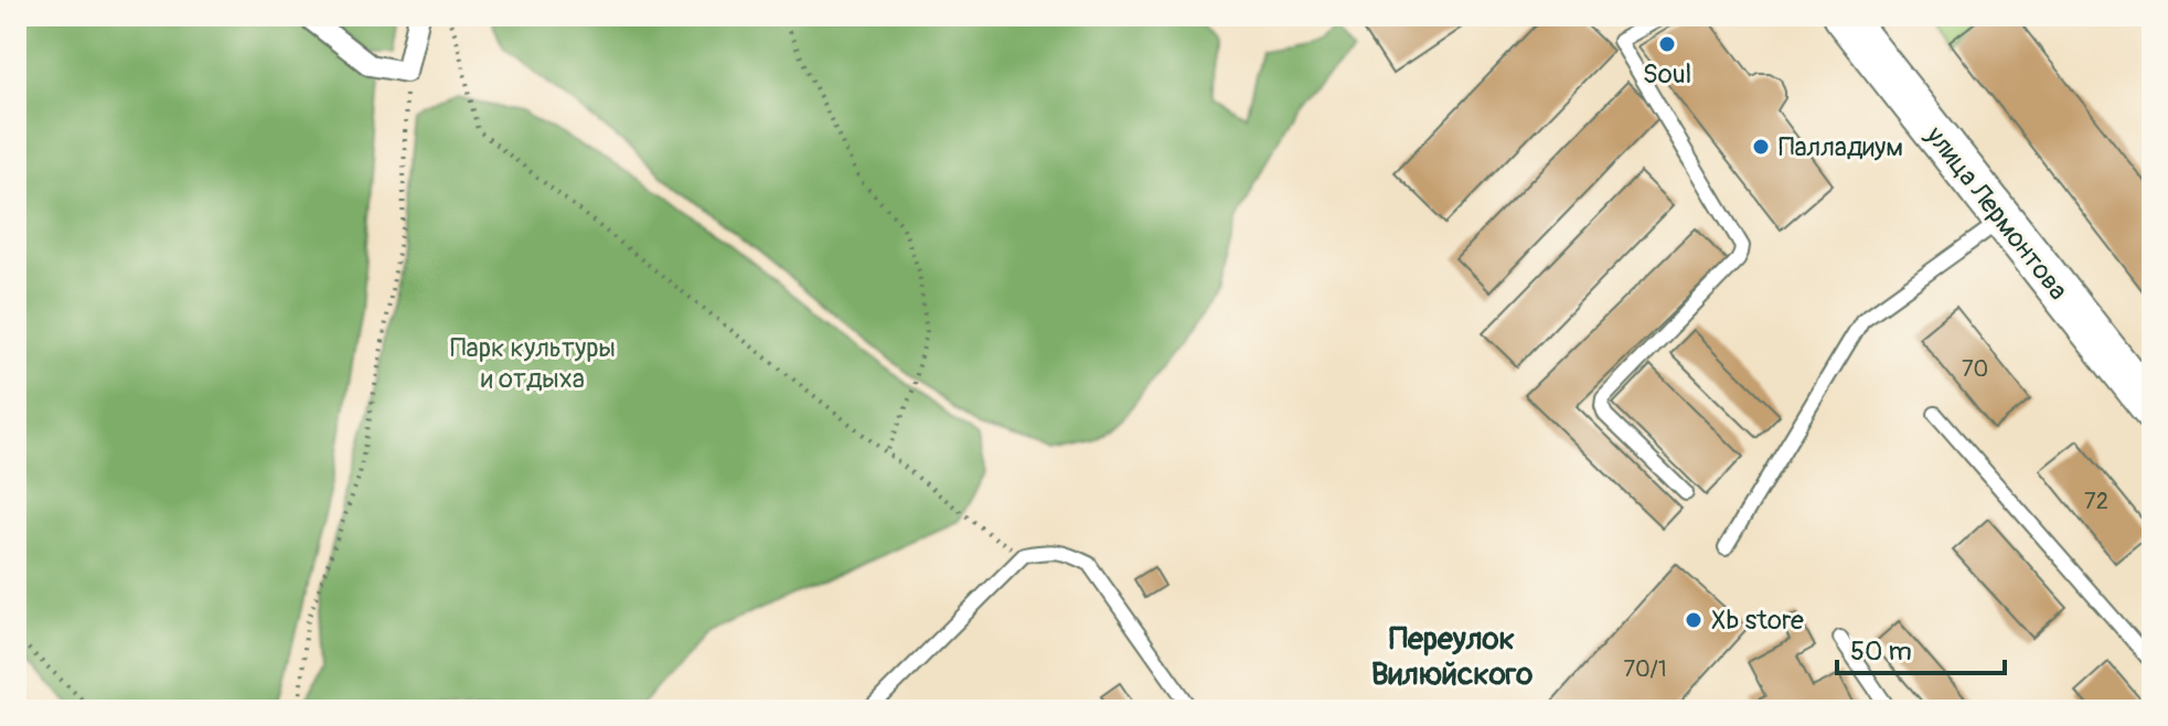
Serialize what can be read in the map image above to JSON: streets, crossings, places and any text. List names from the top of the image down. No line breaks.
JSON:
{"streets":{"main road":["улица Лермонтова"]},"districts":["Переулок Вилюйского"],"parks":["Парк культуры и отдыха"],"places":["Soul","Палладиум","Xb store"],"house_numbers":["70","72","70/1"],"scale_bar":"50 m"}
